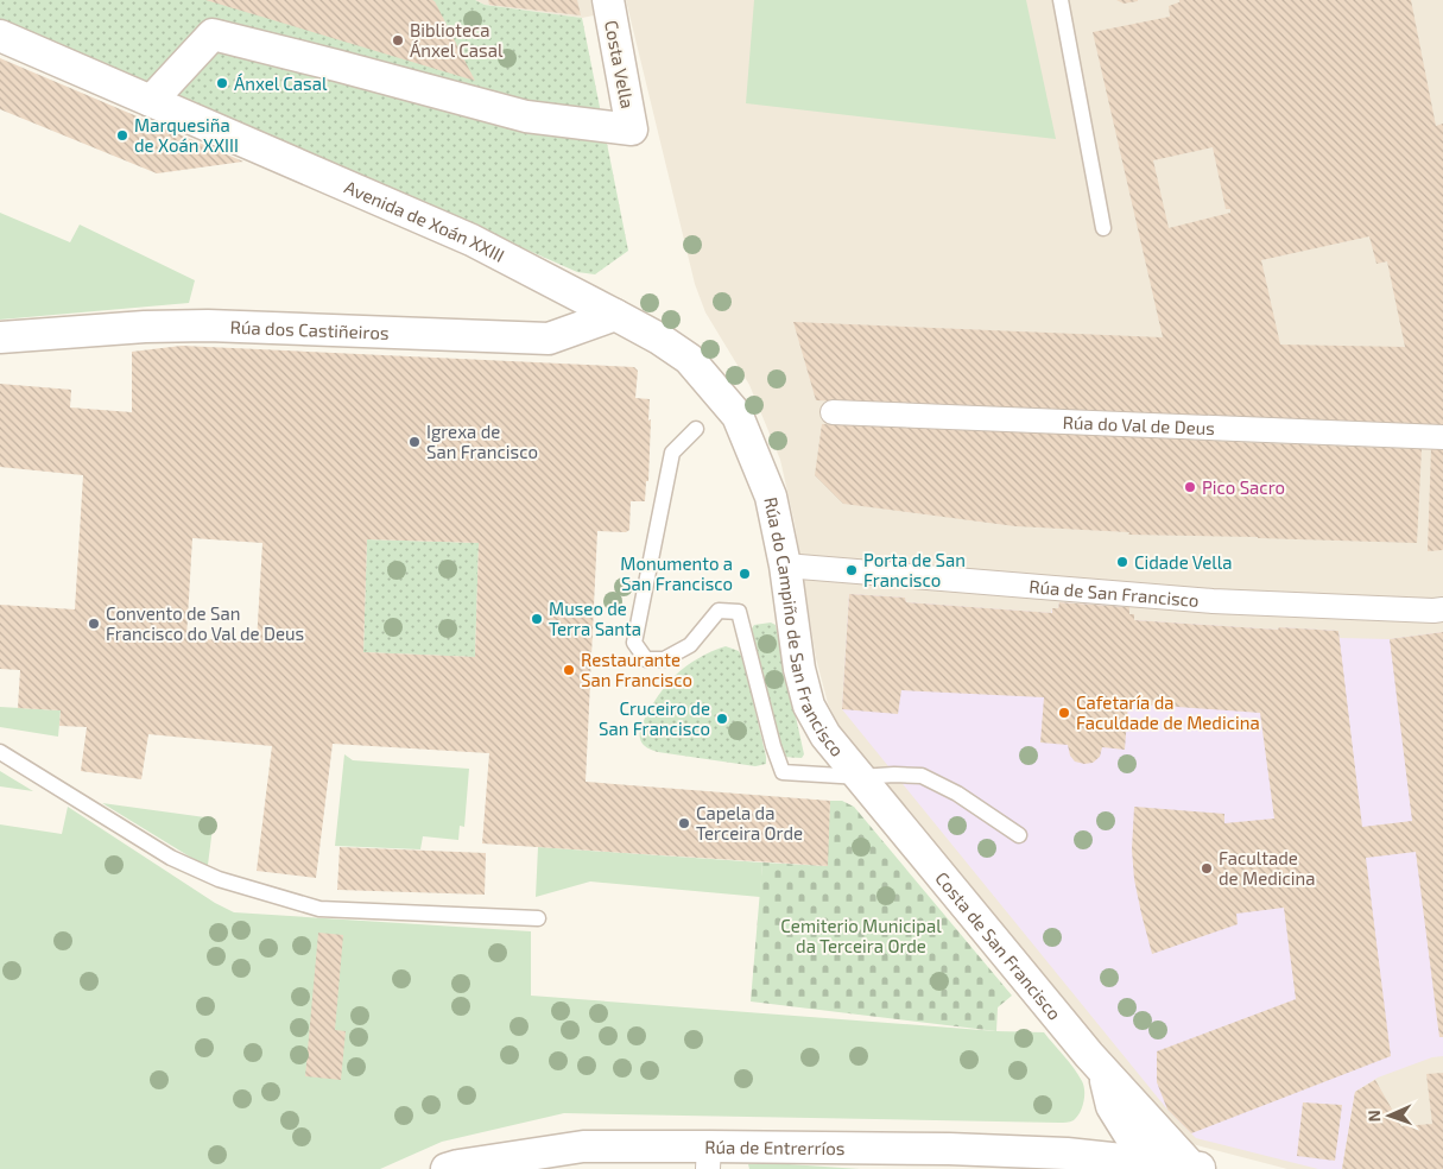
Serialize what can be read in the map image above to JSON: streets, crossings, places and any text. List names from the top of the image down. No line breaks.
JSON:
{"streets":{"street":["Costa Vella","Avenida de Xoán XXIII","Rúa dos Castiñeiros","Rúa do Val de Deus","Rúa de San Francisco","Rúa do Campiño de San Francisco","Costa de San Francisco","Rúa de Entrerríos"]},"crossings":[["Costa Vella","Avenida de Xoán XXIII"],["Avenida de Xoán XXIII","Rúa dos Castiñeiros"],["Avenida de Xoán XXIII","Rúa do Campiño de San Francisco"],["Rúa de San Francisco","Rúa do Campiño de San Francisco"],["Rúa do Campiño de San Francisco","Costa de San Francisco"],["Costa de San Francisco","Rúa de Entrerríos"]],"parks":["Cemiterio Municipal da Terceira Orde"],"places":["Biblioteca Ánxel Casal","Ánxel Casal","Marquesiña de Xoán XXIII","Igrexa de San Francisco","Pico Sacro","Cidade Vella","Porta de San Francisco","Monumento a San Francisco","Museo de Terra Santa","Convento de San Francisco do Val de Deus","Restaurante San Francisco","Cafetaría da Faculdade de Medicina","Cruceiro de San Francisco","Capela da Terceira Orde","Facultade de Medicina"],"north":"left"}
